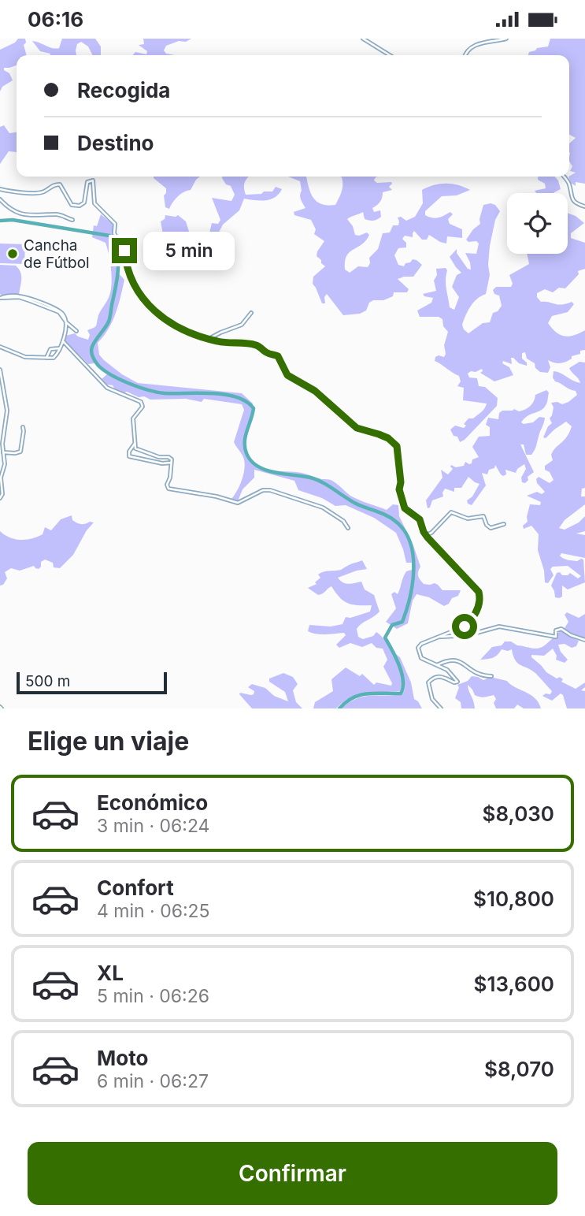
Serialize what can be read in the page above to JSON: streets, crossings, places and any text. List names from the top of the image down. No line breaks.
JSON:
{"places":["Cancha de Fútbol"],"scale_bar":"500 m","page":{"status":"06:16","banner":["Recogida","Destino"],"bubble":"5 min","scale":"500 m","heading":"Elige un viaje","list":[{"name":"Económico","note":"3 min · 06:24","value":"$8,030"},{"name":"Confort","note":"4 min · 06:25","value":"$10,800"},{"name":"XL","note":"5 min · 06:26","value":"$13,600"},{"name":"Moto","note":"6 min · 06:27","value":"$8,070"}],"buttons":"Confirmar"}}
